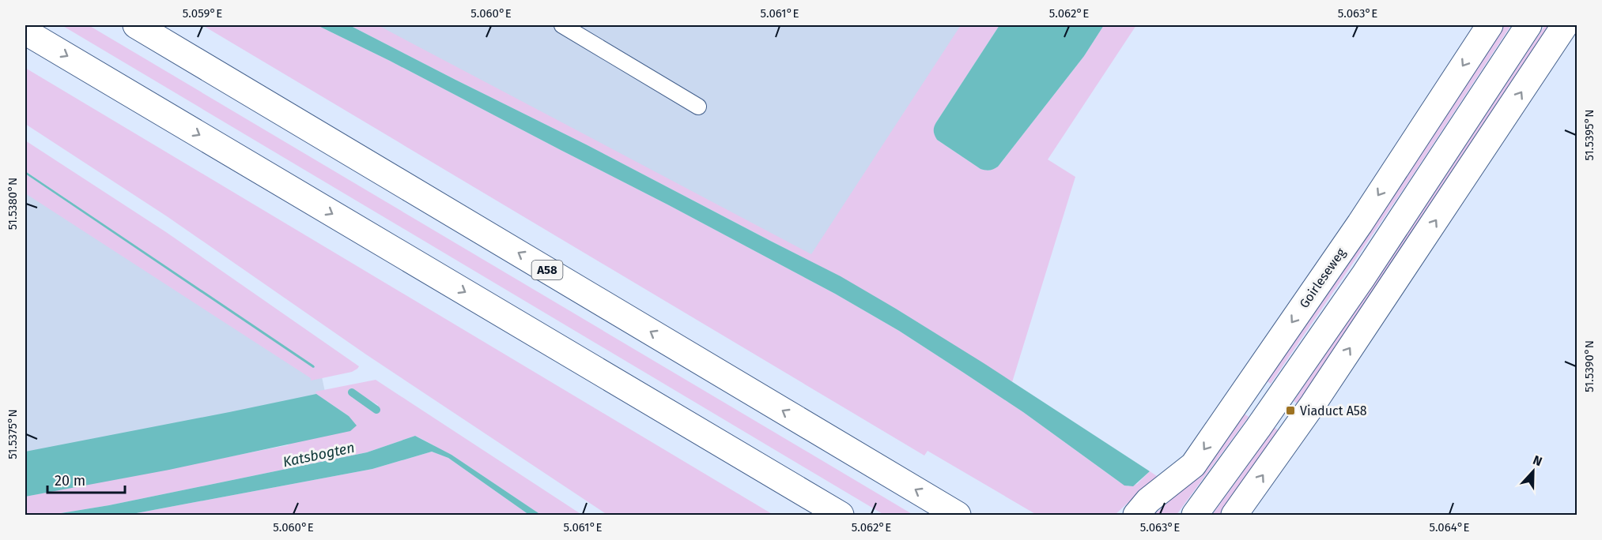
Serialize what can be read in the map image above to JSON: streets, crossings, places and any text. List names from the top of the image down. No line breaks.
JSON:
{"streets":{"main road":["A58","Goirleseweg"]},"water":["Katsbogten"],"places":{"transit":["Viaduct A58"]},"scale_bar":"20 m","north":"top","coordinates":["5.059°E","5.060°E","5.061°E","5.062°E","5.063°E","51.5395°N","51.5380°N","51.5390°N","51.5375°N","5.064°E"]}
